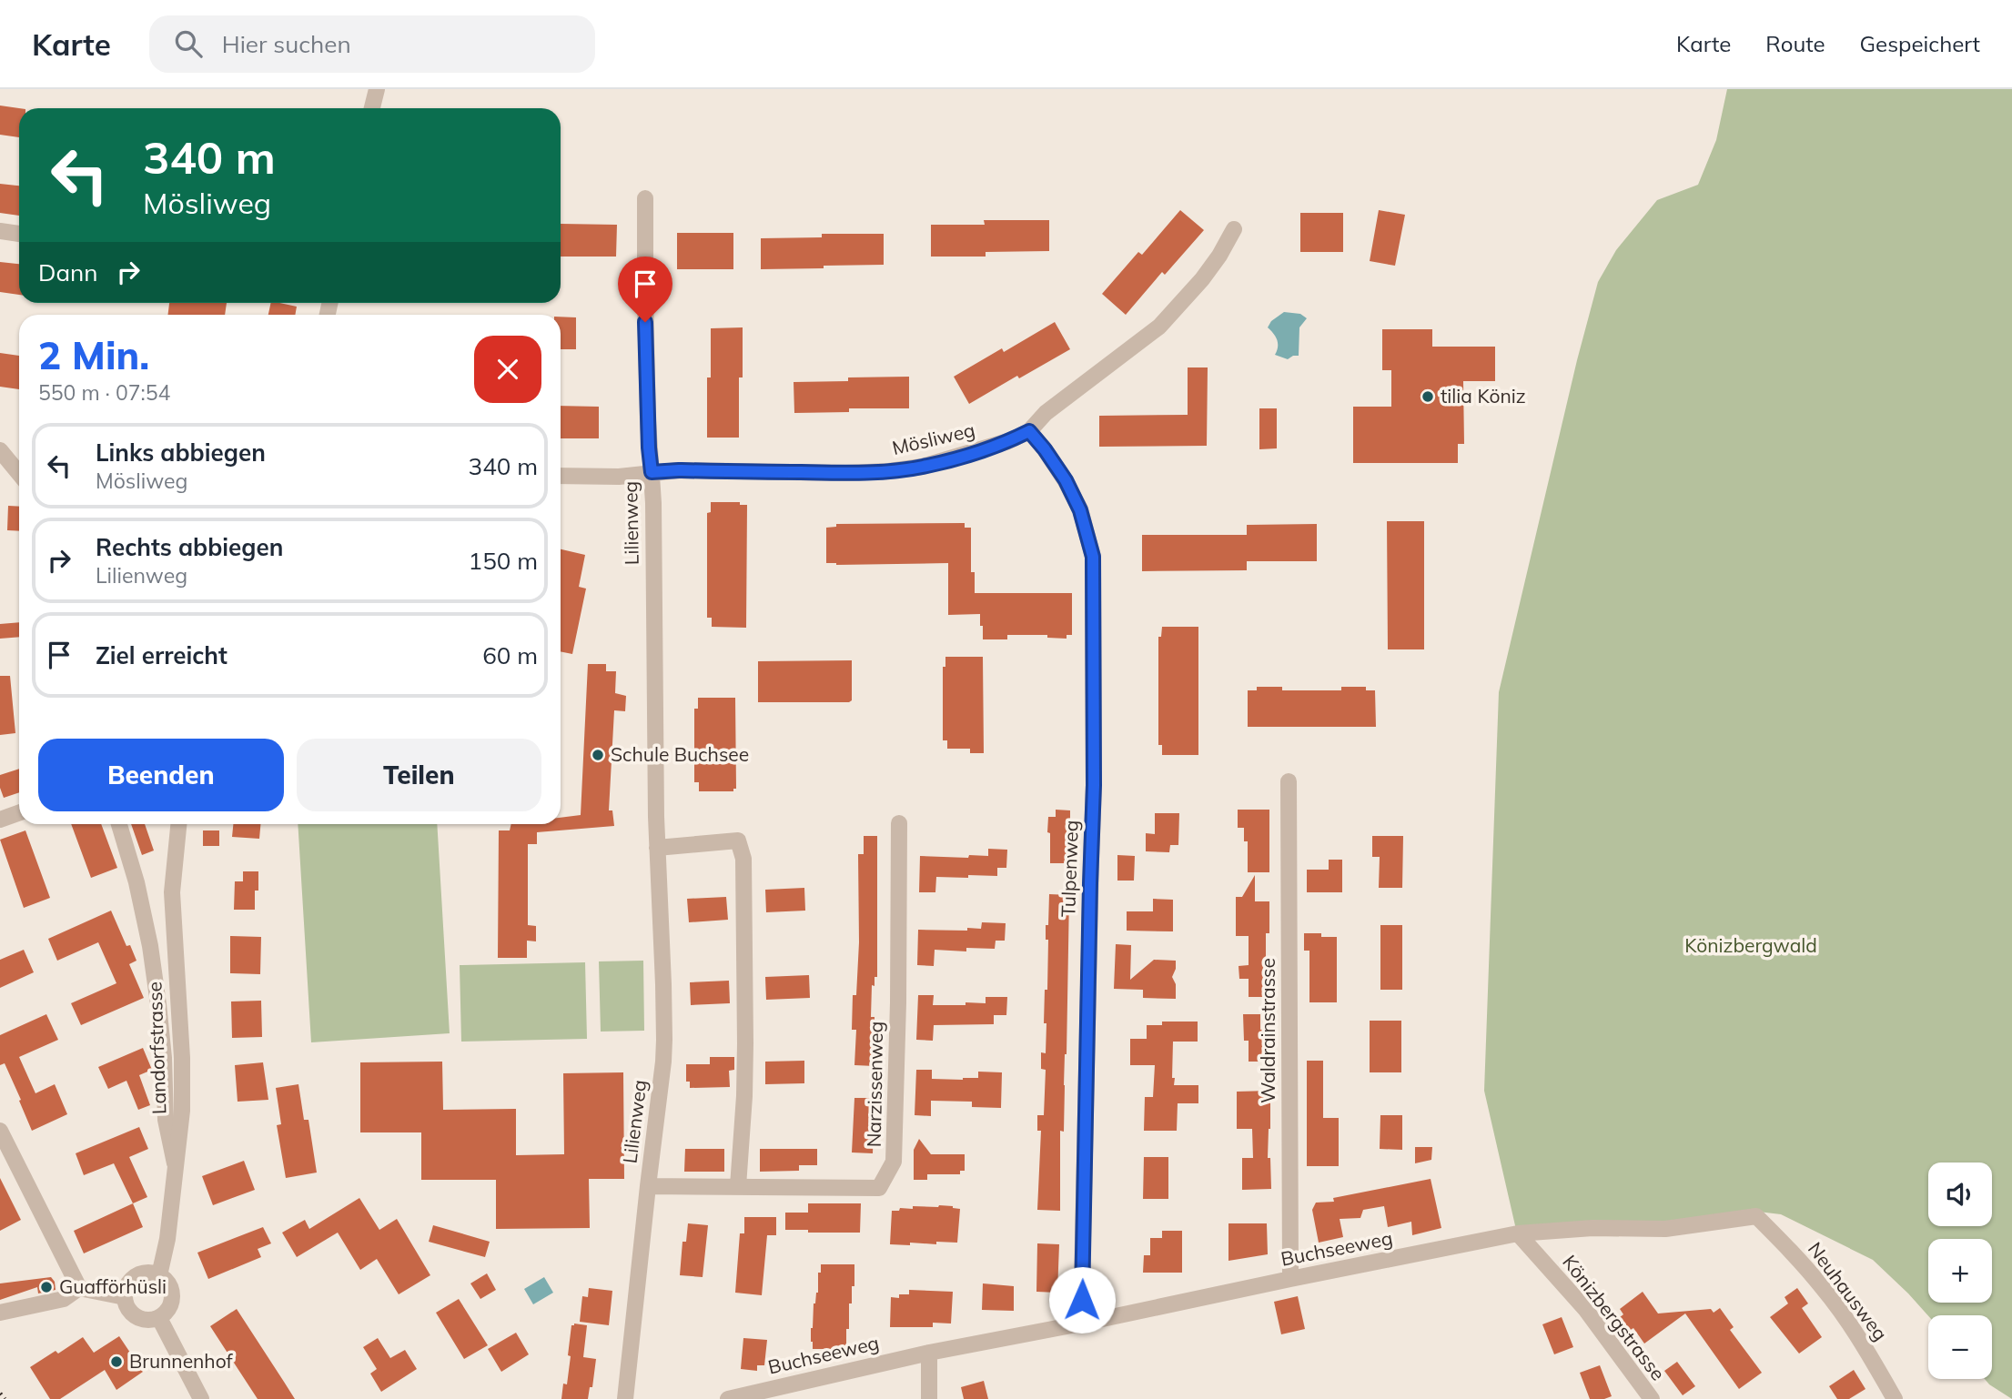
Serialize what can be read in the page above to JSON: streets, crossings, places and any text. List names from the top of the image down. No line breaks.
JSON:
{"streets":{"street":["Mösliweg","Lilienweg","Tulpenweg","Waldrainstrasse","Landorfstrasse","Narzissenweg","Buchseeweg","Neuhausweg","Könizbergstrasse"]},"crossings":[["Mösliweg","Lilienweg"],["Mösliweg","Tulpenweg"],["Lilienweg","Narzissenweg"],["Tulpenweg","Buchseeweg"],["Waldrainstrasse","Buchseeweg"],["Buchseeweg","Neuhausweg"],["Buchseeweg","Könizbergstrasse"]],"parks":["Könizbergwald"],"places":["tilia Köniz","Schule Buchsee","Guafförhüsli","Brunnenhof"],"page":{"header":"Karte","search":"Hier suchen","nav":["Karte","Route","Gespeichert"],"turn":["340 m","Mösliweg"],"then":"Dann","heading":["2 Min.","550 m · 07:54"],"list":[{"name":"Links abbiegen","note":"Mösliweg","value":"340 m"},{"name":"Rechts abbiegen","note":"Lilienweg","value":"150 m"},{"name":"Ziel erreicht","value":"60 m"}],"buttons":["Beenden","Teilen"],"map_buttons":["+","−"]}}
